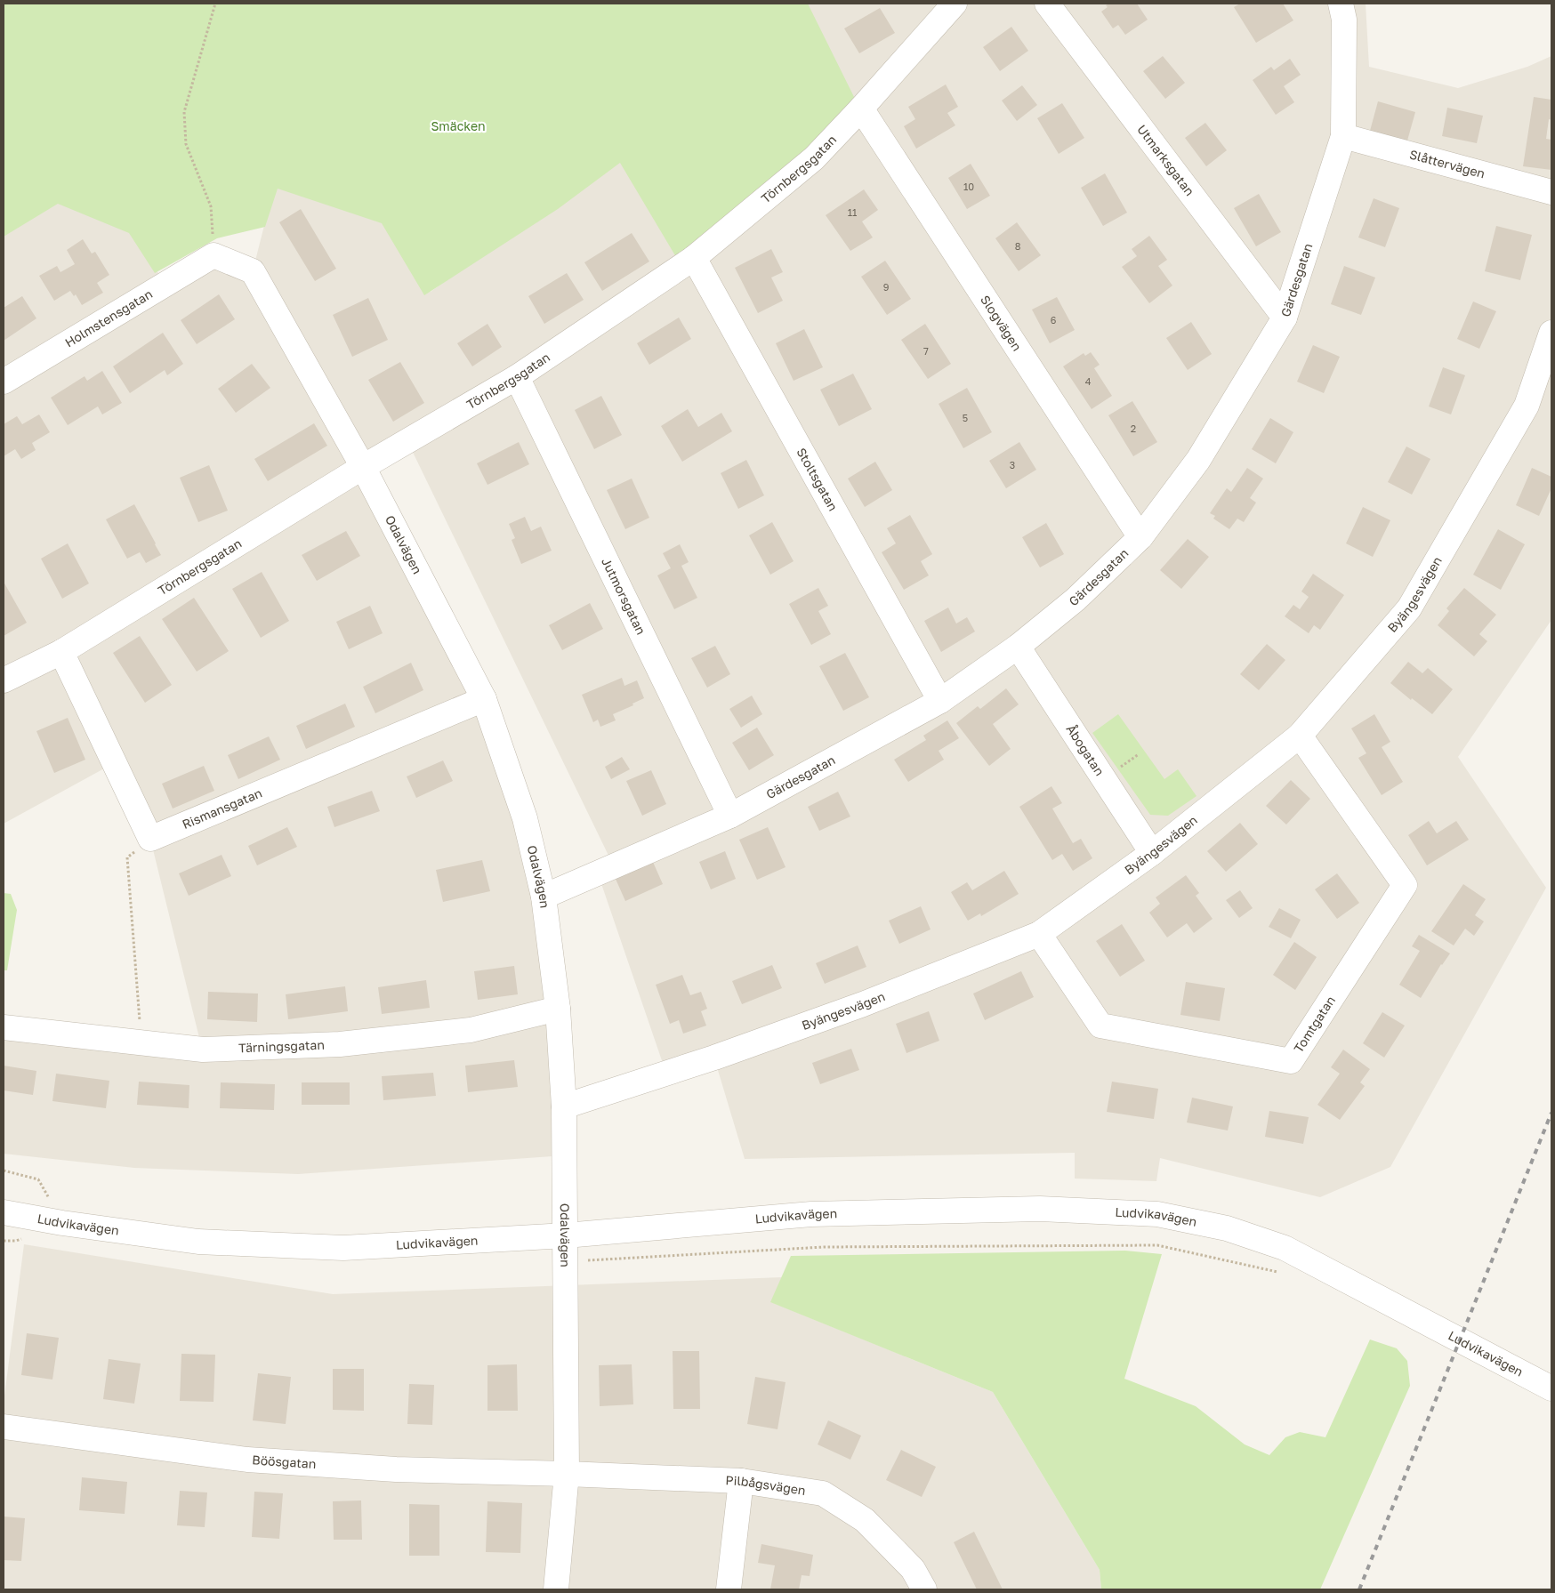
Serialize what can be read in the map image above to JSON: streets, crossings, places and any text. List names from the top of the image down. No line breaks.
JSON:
{"streets":{"street":["Utmarksgatan","Slåttervägen","Törnbergsgatan","Gärdesgatan","Holmstensgatan","Slogvägen","Stoltsgatan","Odalvägen","Byängesvägen","Jutmorsgatan","Åbogatan","Rismansgatan","Tomtgatan","Tärningsgatan","Ludvikavägen","Böösgatan","Pilbågsvägen"]},"crossings":[["Utmarksgatan","Gärdesgatan"],["Slåttervägen","Gärdesgatan"],["Törnbergsgatan","Slogvägen"],["Törnbergsgatan","Stoltsgatan"],["Törnbergsgatan","Odalvägen"],["Törnbergsgatan","Jutmorsgatan"],["Gärdesgatan","Slogvägen"],["Gärdesgatan","Stoltsgatan"],["Gärdesgatan","Odalvägen"],["Gärdesgatan","Jutmorsgatan"],["Gärdesgatan","Åbogatan"],["Holmstensgatan","Odalvägen"],["Odalvägen","Byängesvägen"],["Odalvägen","Rismansgatan"],["Odalvägen","Tärningsgatan"],["Odalvägen","Ludvikavägen"],["Odalvägen","Böösgatan"],["Odalvägen","Pilbågsvägen"],["Byängesvägen","Åbogatan"],["Byängesvägen","Tomtgatan"],["Böösgatan","Pilbågsvägen"]],"parks":["Smäcken"],"house_numbers":["10","11","8","9","6","7","4","5","2","3"]}
